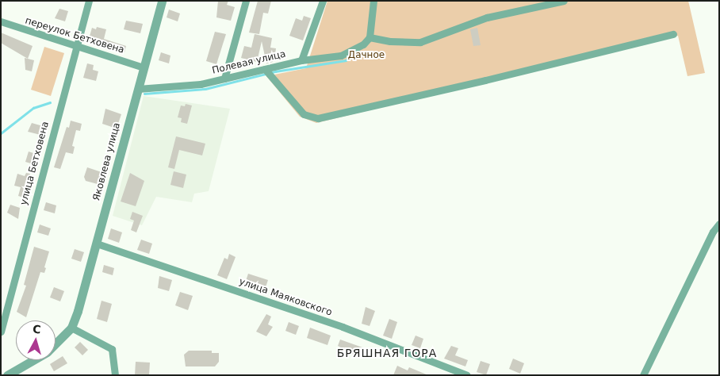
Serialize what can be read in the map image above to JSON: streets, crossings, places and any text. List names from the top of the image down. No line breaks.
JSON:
{"streets":{"street":["переулок Бетховена","Полевая улица","Яковлева улица","улица Бетховена","улица Маяковского"]},"crossings":[["переулок Бетховена","Яковлева улица"],["переулок Бетховена","улица Бетховена"],["Полевая улица","Яковлева улица"],["Яковлева улица","улица Маяковского"]],"districts":["БРЯШНАЯ ГОРА"],"parks":["Дачное"],"north":"top"}
